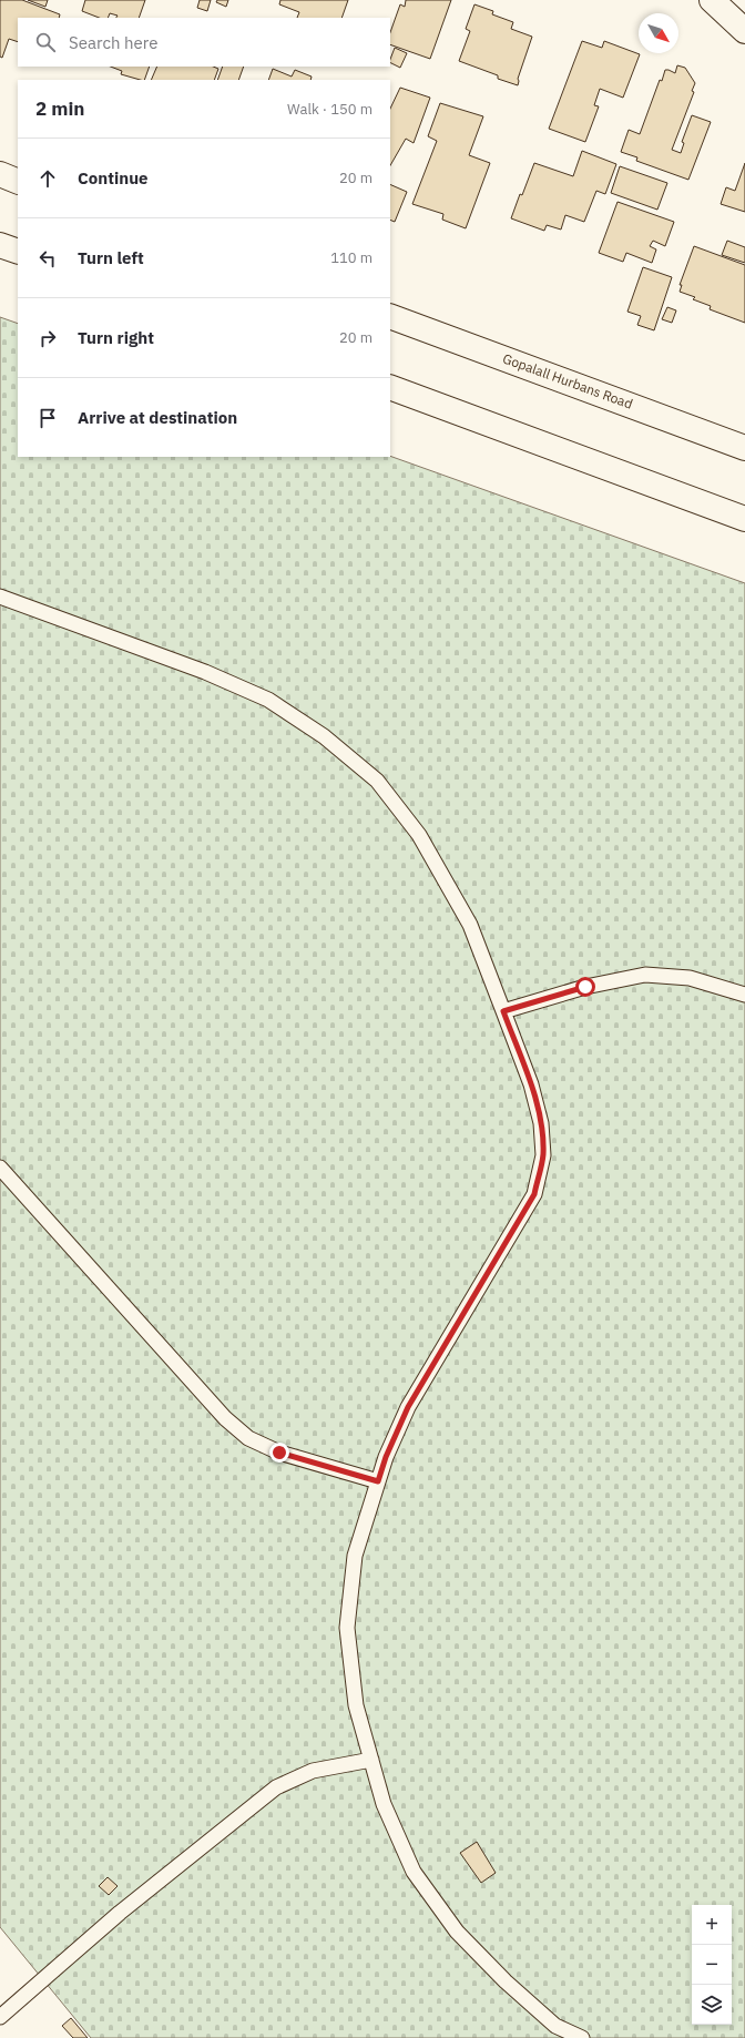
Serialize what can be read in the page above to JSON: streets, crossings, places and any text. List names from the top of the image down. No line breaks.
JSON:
{"streets":{"main road":["Gopalall Hurbans Road"]},"north":"bottom right","page":{"search":"Search here","heading":["2 min","Walk · 150 m"],"list":[["Continue","20 m"],["Turn left","110 m"],["Turn right","20 m"],"Arrive at destination"],"map_buttons":["+","−"]}}
